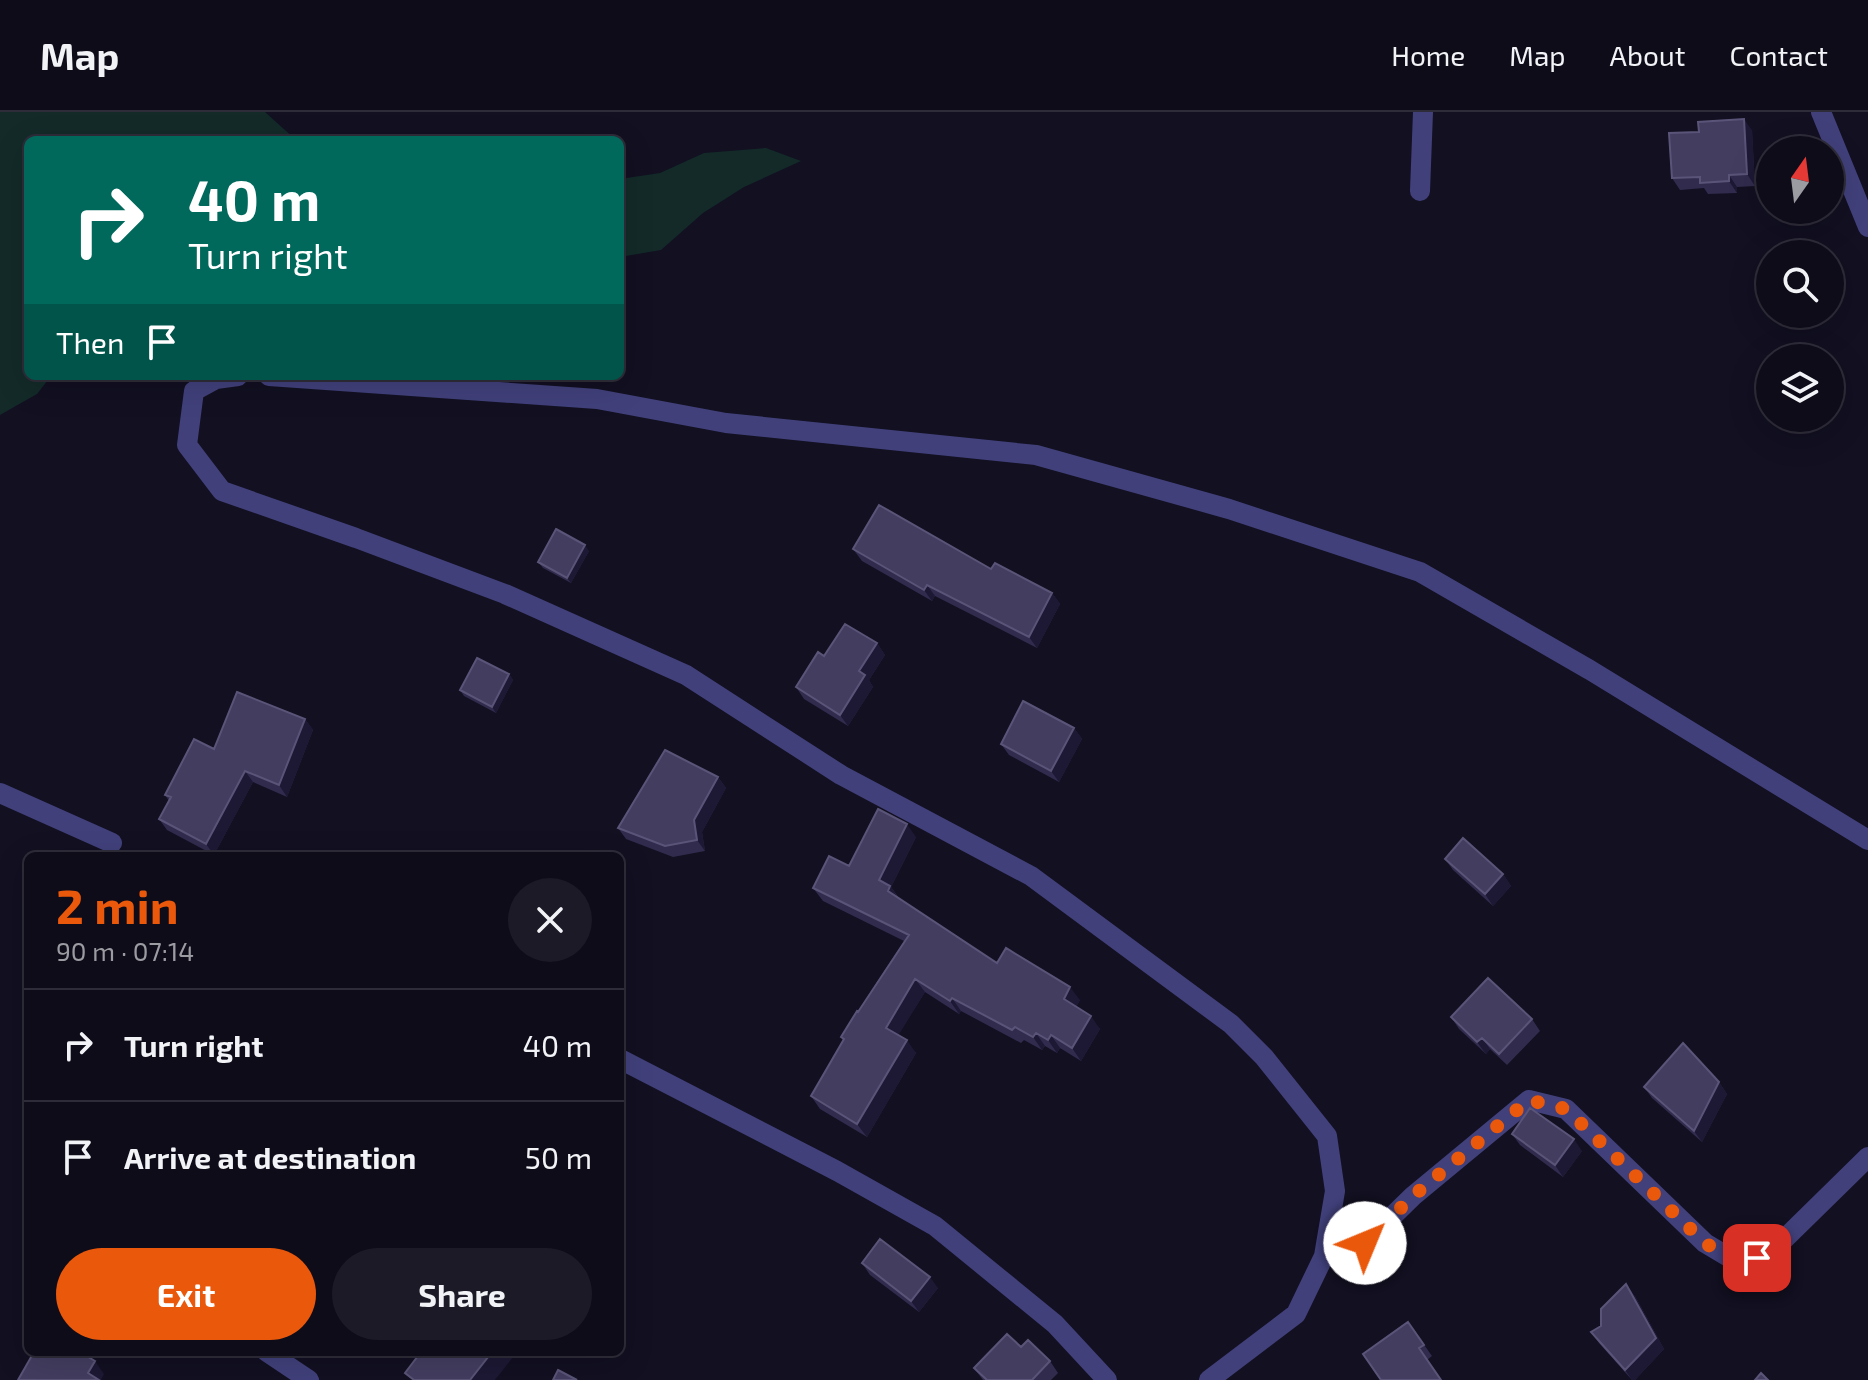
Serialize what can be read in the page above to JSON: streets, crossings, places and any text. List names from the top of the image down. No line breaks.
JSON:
{"north":"top","page":{"header":"Map","nav":["Home","Map","About","Contact"],"turn":["40 m","Turn right"],"then":"Then","heading":["2 min","90 m · 07:14"],"list":[{"name":"Turn right","value":"40 m"},{"name":"Arrive at destination","value":"50 m"}],"buttons":["Exit","Share"]}}
